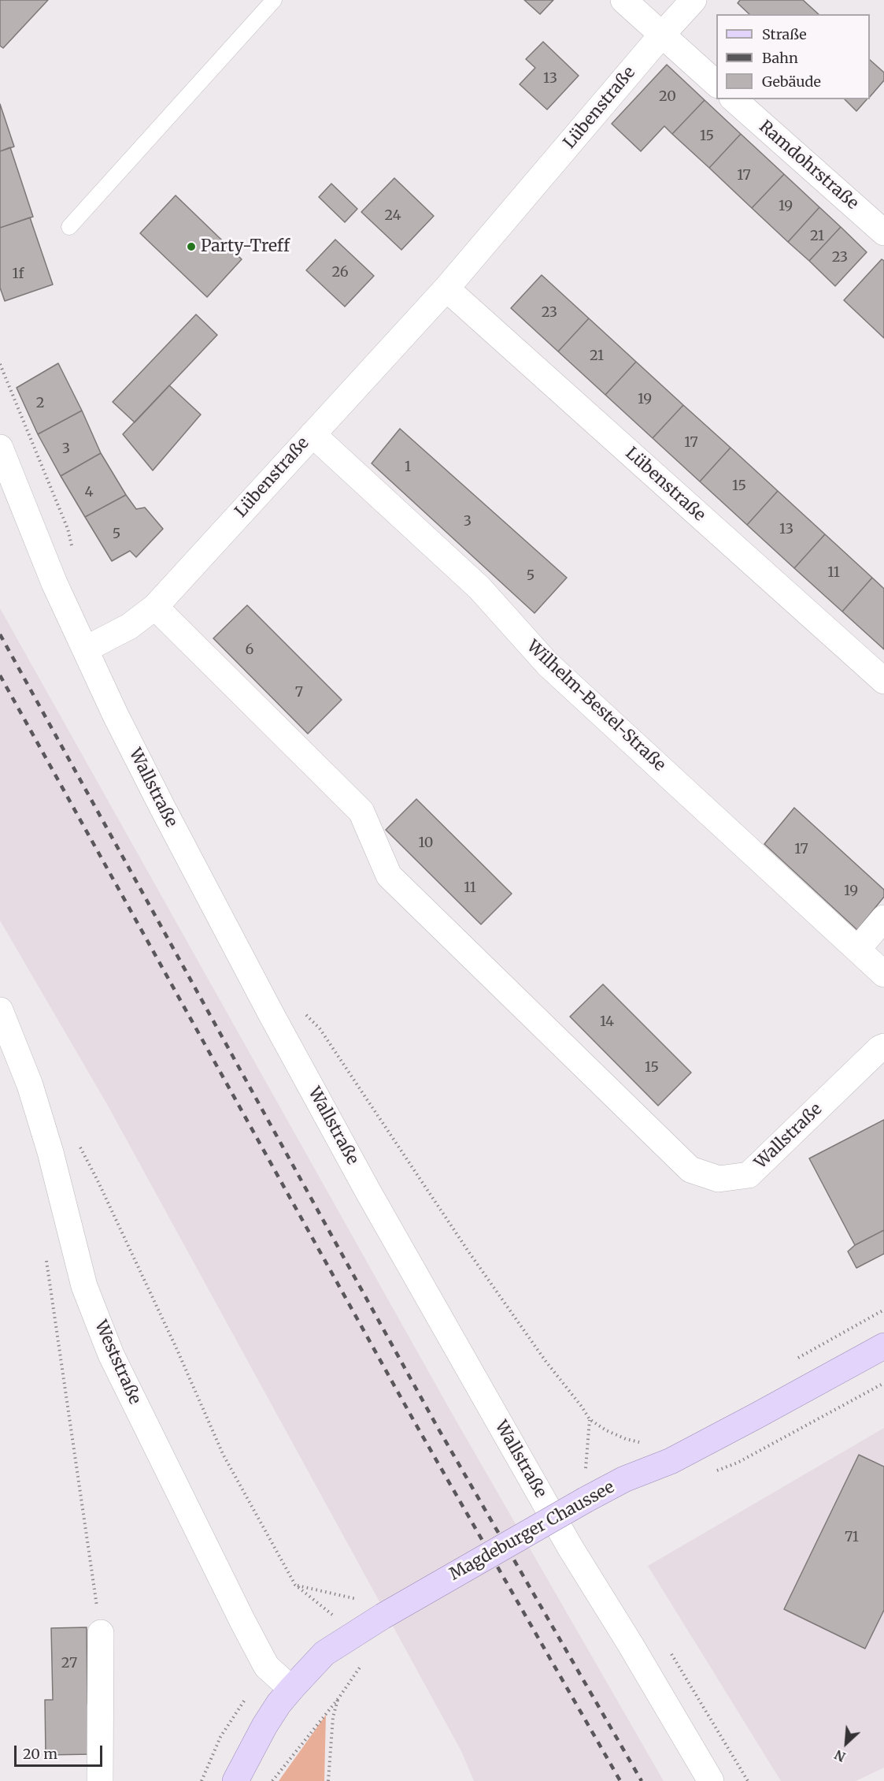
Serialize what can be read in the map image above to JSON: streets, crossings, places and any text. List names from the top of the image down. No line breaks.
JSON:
{"streets":{"main road":["Magdeburger Chaussee"],"street":["Lübenstraße","Ramdohrstraße","Wilhelm-Bestel-Straße","Wallstraße","Weststraße"]},"crossings":[["Lübenstraße","Wilhelm-Bestel-Straße"],["Lübenstraße","Wallstraße"],["Weststraße","Magdeburger Chaussee"]],"places":["Party-Treff"],"house_numbers":["13","20","15","17","19","24","21","23","26","1f","23","21","19","2","17","3","1","15","4","3","13","5","11","5","6","7","10","17","11","19","14","15","71","27"],"legend":["Straße","Bahn","Gebäude"],"scale_bar":"20 m","north":"bottom left"}
